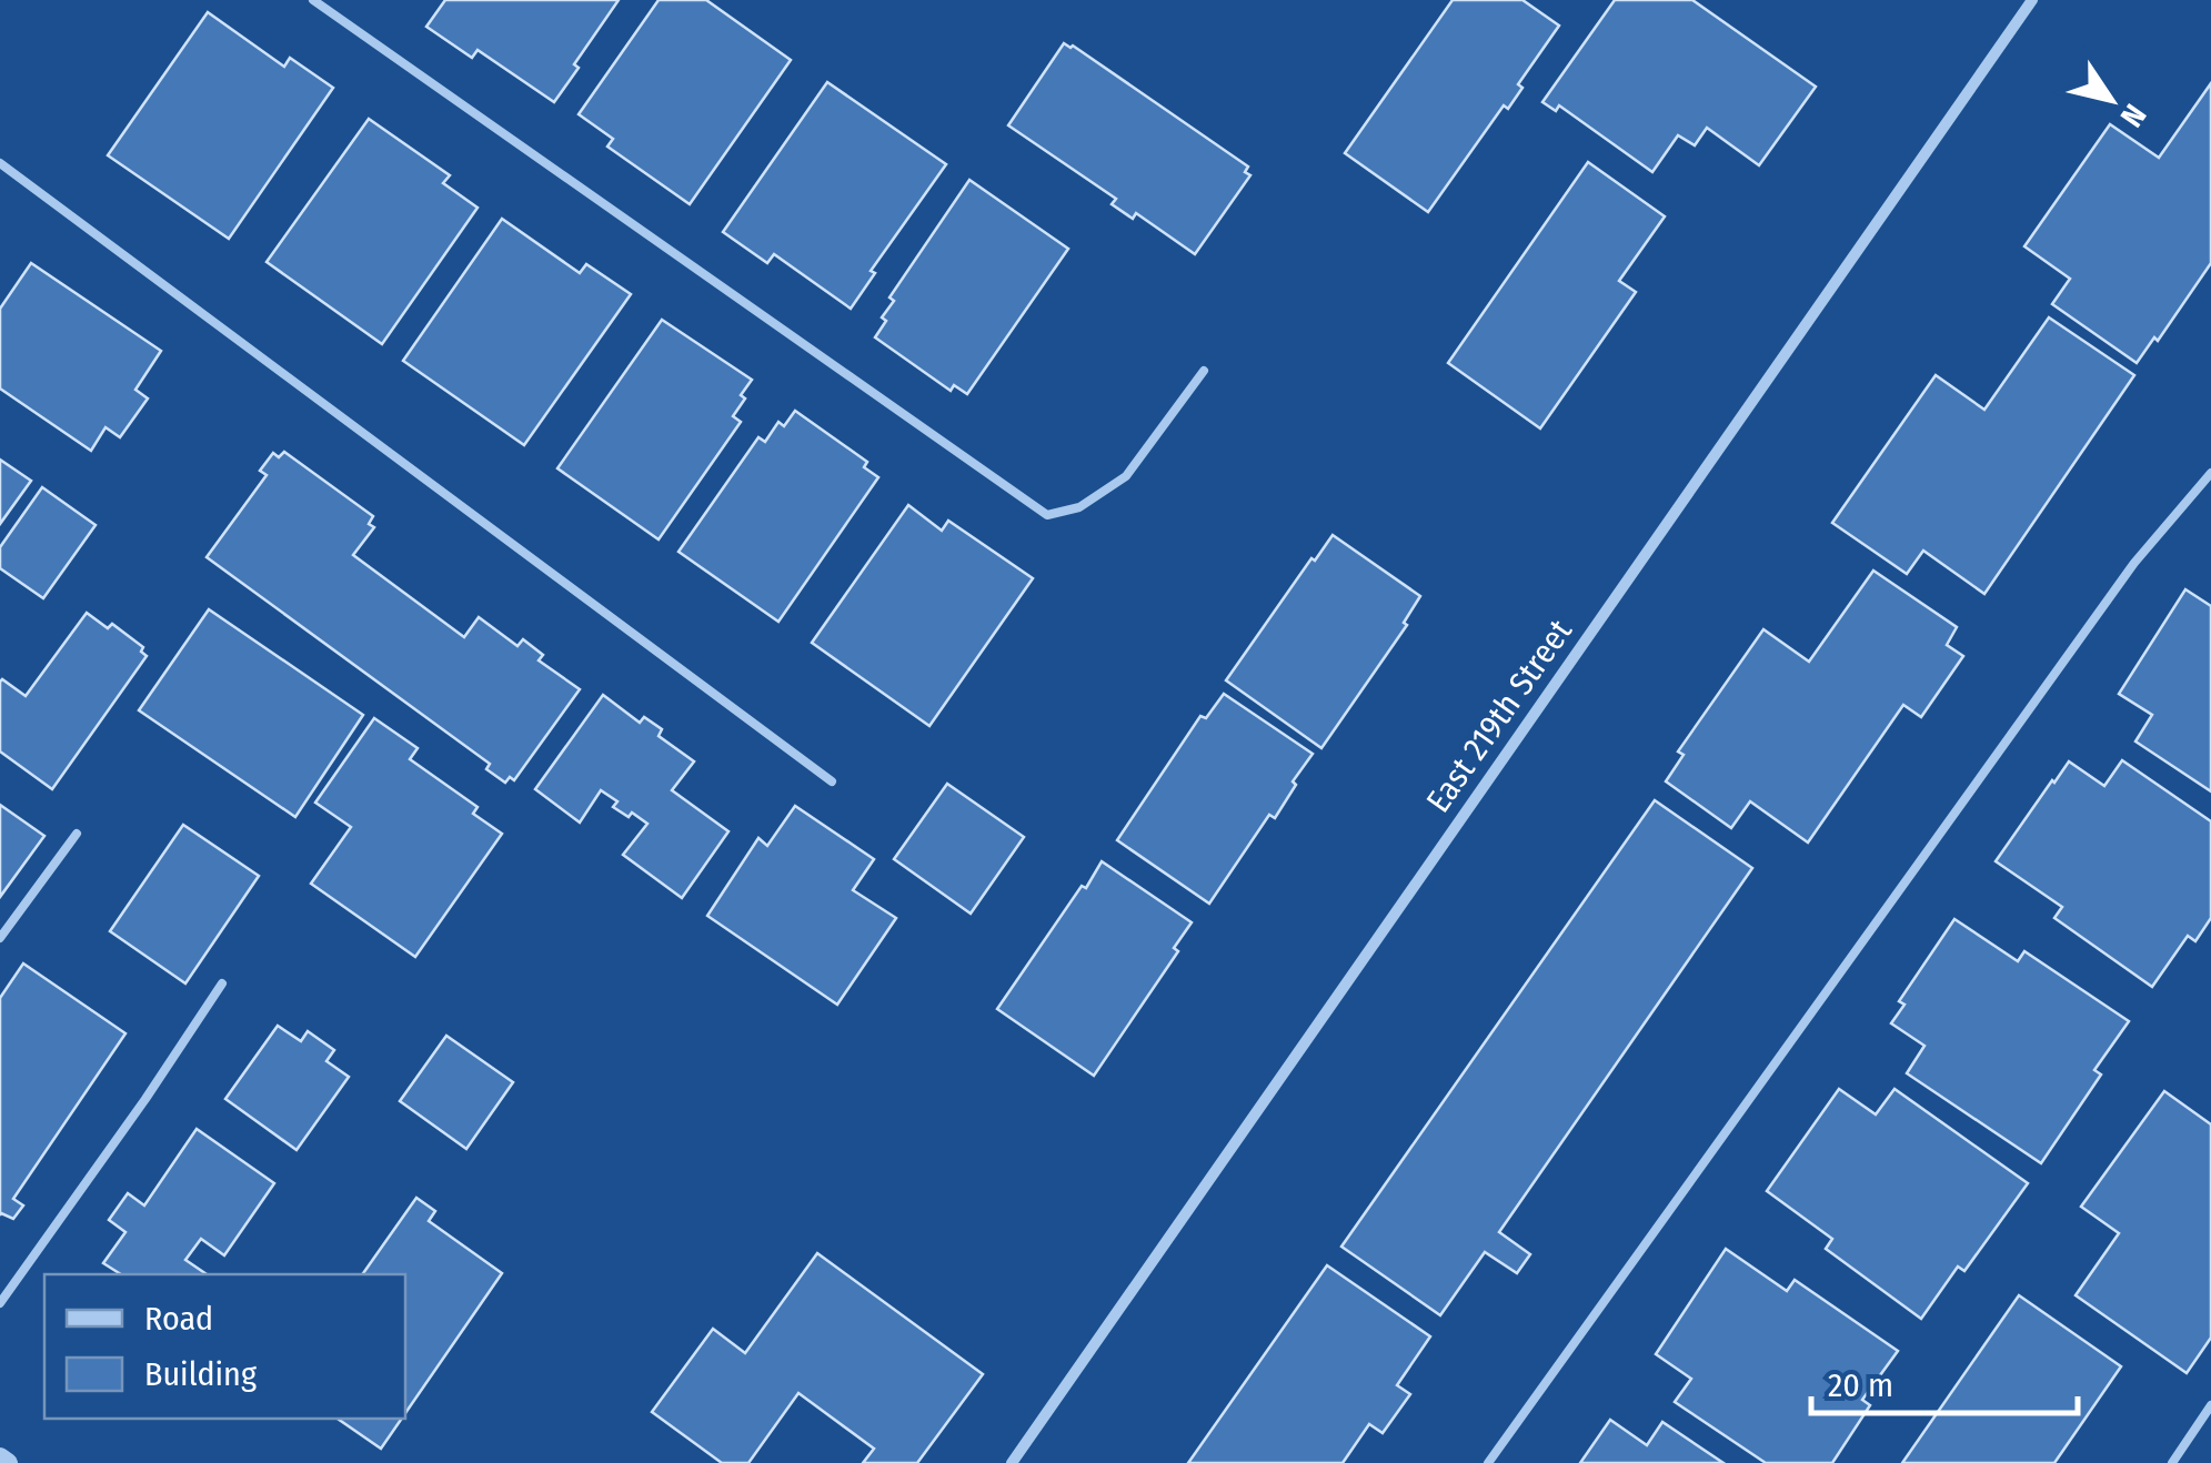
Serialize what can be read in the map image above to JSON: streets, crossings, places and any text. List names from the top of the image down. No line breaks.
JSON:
{"streets":{"street":["East 219th Street"]},"legend":["Road","Building"],"scale_bar":"20 m","north":"bottom right"}
